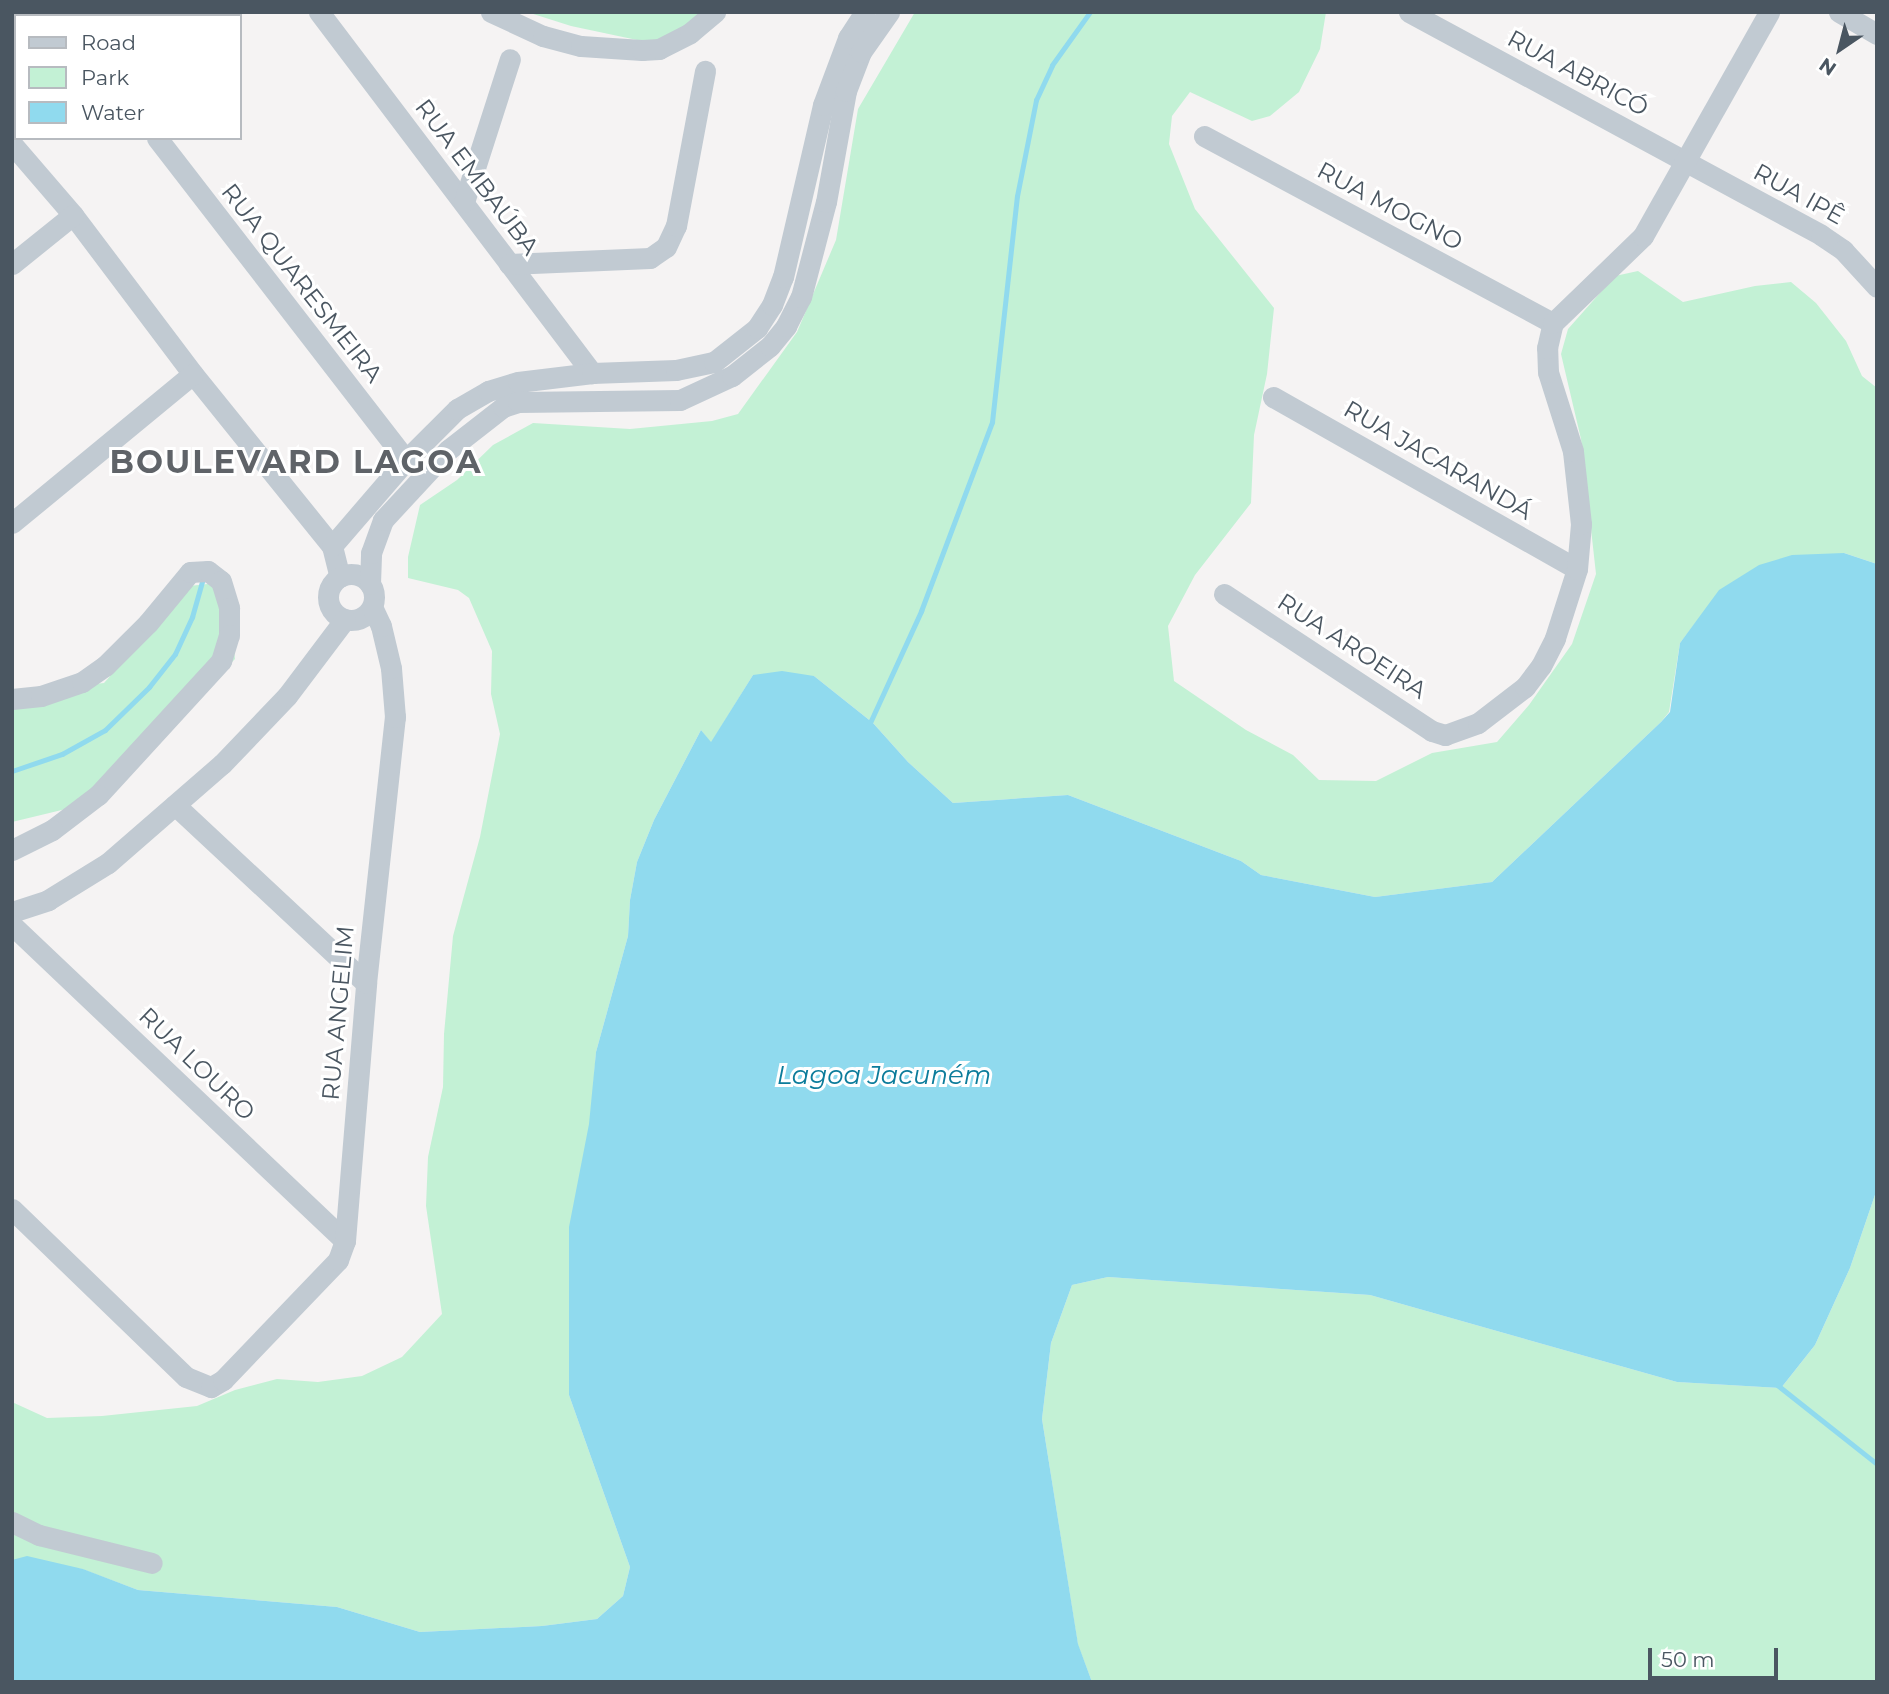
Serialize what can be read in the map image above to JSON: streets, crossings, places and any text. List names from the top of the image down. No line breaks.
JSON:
{"streets":{"street":["RUA ABRICÓ","RUA EMBAÚBA","RUA IPÊ","RUA MOGNO","RUA QUARESMEIRA","RUA JACARANDÁ","RUA AROEIRA","RUA ANGELIM","RUA LOURO"]},"crossings":[["RUA ABRICÓ","RUA IPÊ"],["RUA JACARANDÁ","RUA AROEIRA"],["RUA ANGELIM","RUA LOURO"]],"districts":["BOULEVARD LAGOA"],"water":["Lagoa Jacuném"],"legend":["Road","Park","Water"],"scale_bar":"50 m","north":"bottom left"}
